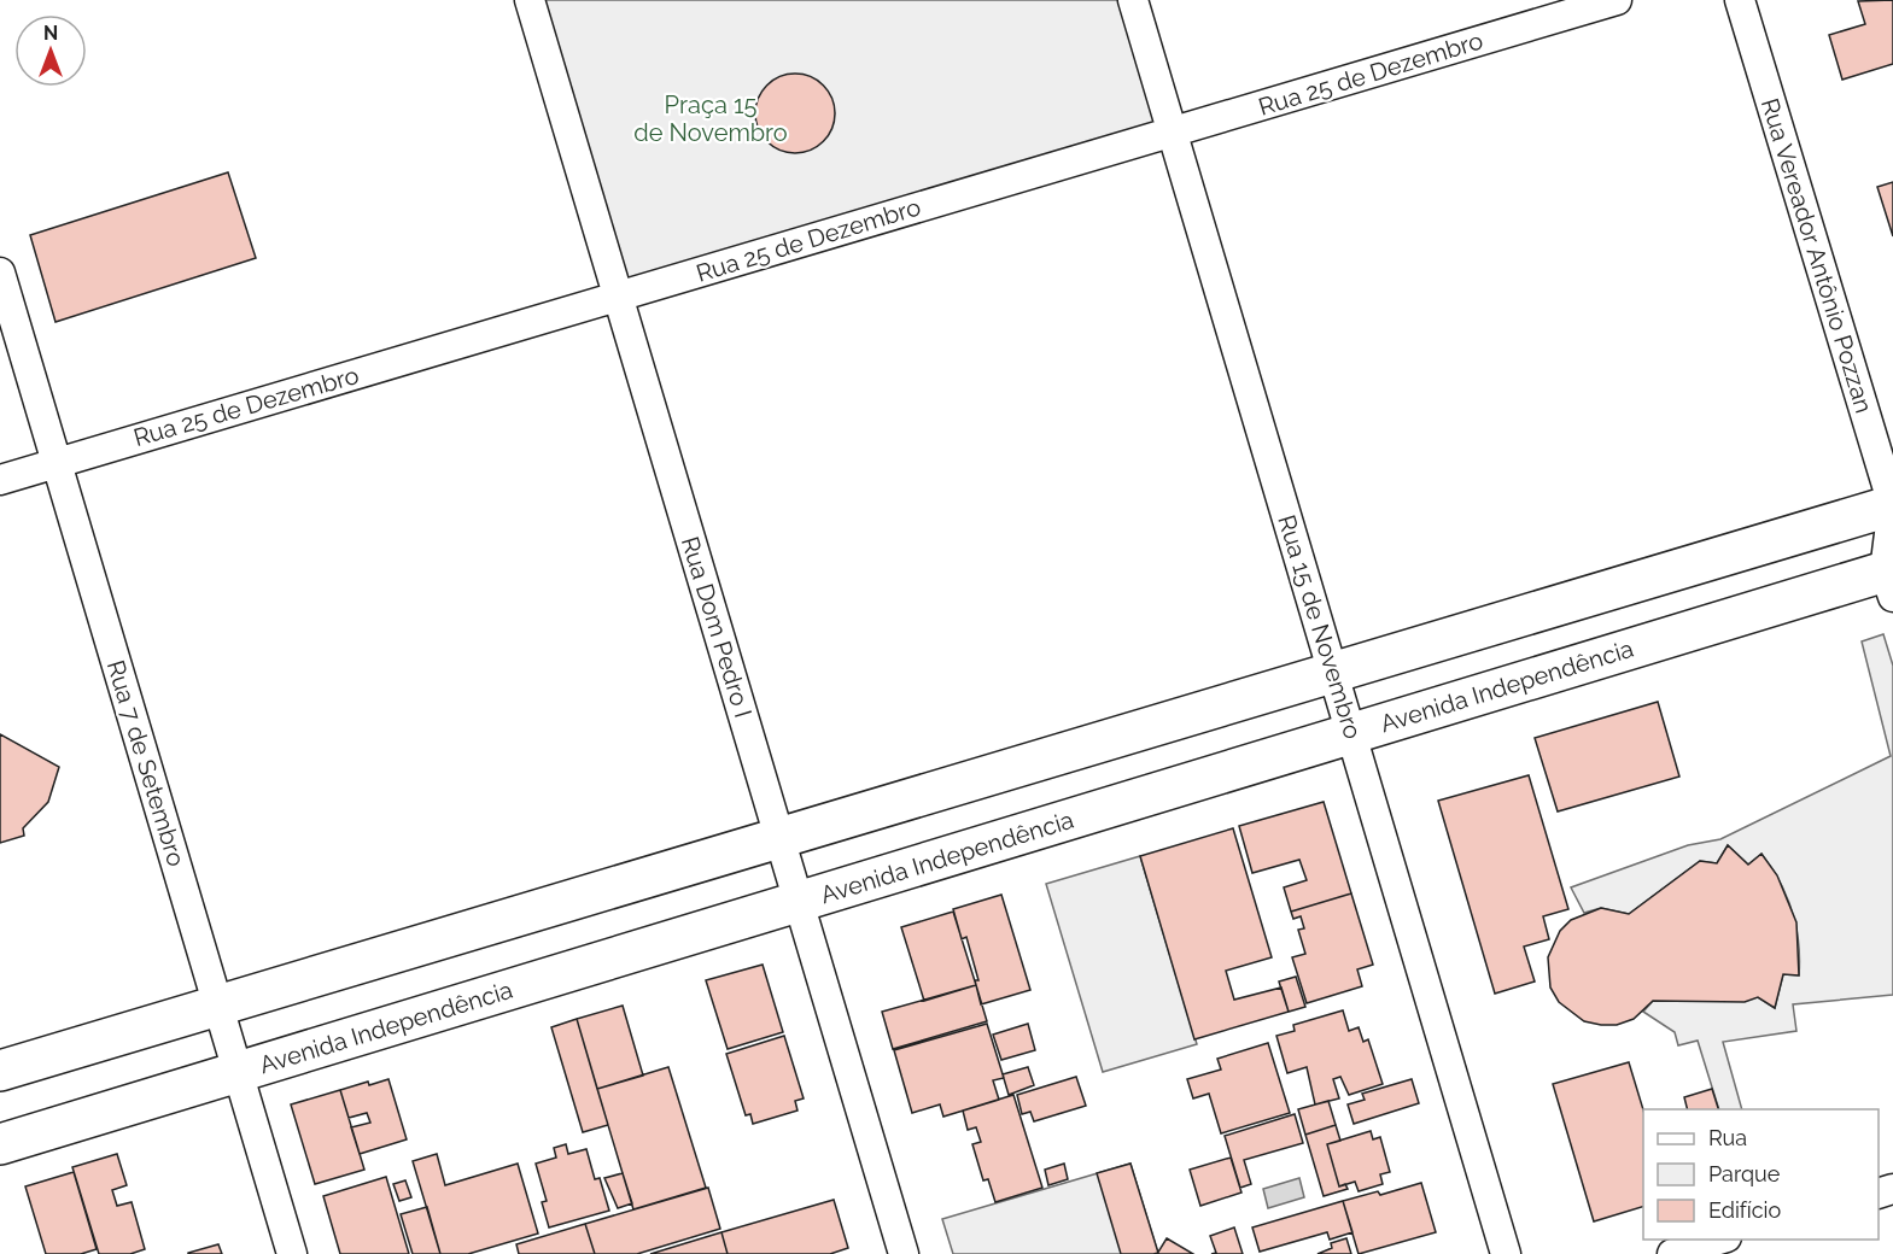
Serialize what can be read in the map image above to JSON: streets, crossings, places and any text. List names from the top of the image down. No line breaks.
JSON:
{"streets":{"main road":["Avenida Independência"],"street":["Rua 25 de Dezembro","Rua Vereador Antônio Pozzan","Rua Dom Pedro I","Rua 15 de Novembro","Rua 7 de Setembro"]},"crossings":[["Rua 25 de Dezembro","Rua Dom Pedro I"],["Rua 25 de Dezembro","Rua 15 de Novembro"],["Rua 25 de Dezembro","Rua 7 de Setembro"],["Rua Vereador Antônio Pozzan","Avenida Independência"],["Rua Dom Pedro I","Avenida Independência"],["Rua 15 de Novembro","Avenida Independência"],["Avenida Independência","Rua 7 de Setembro"]],"parks":["Praça 15 de Novembro"],"legend":["Rua","Parque","Edifício"],"north":"top"}
